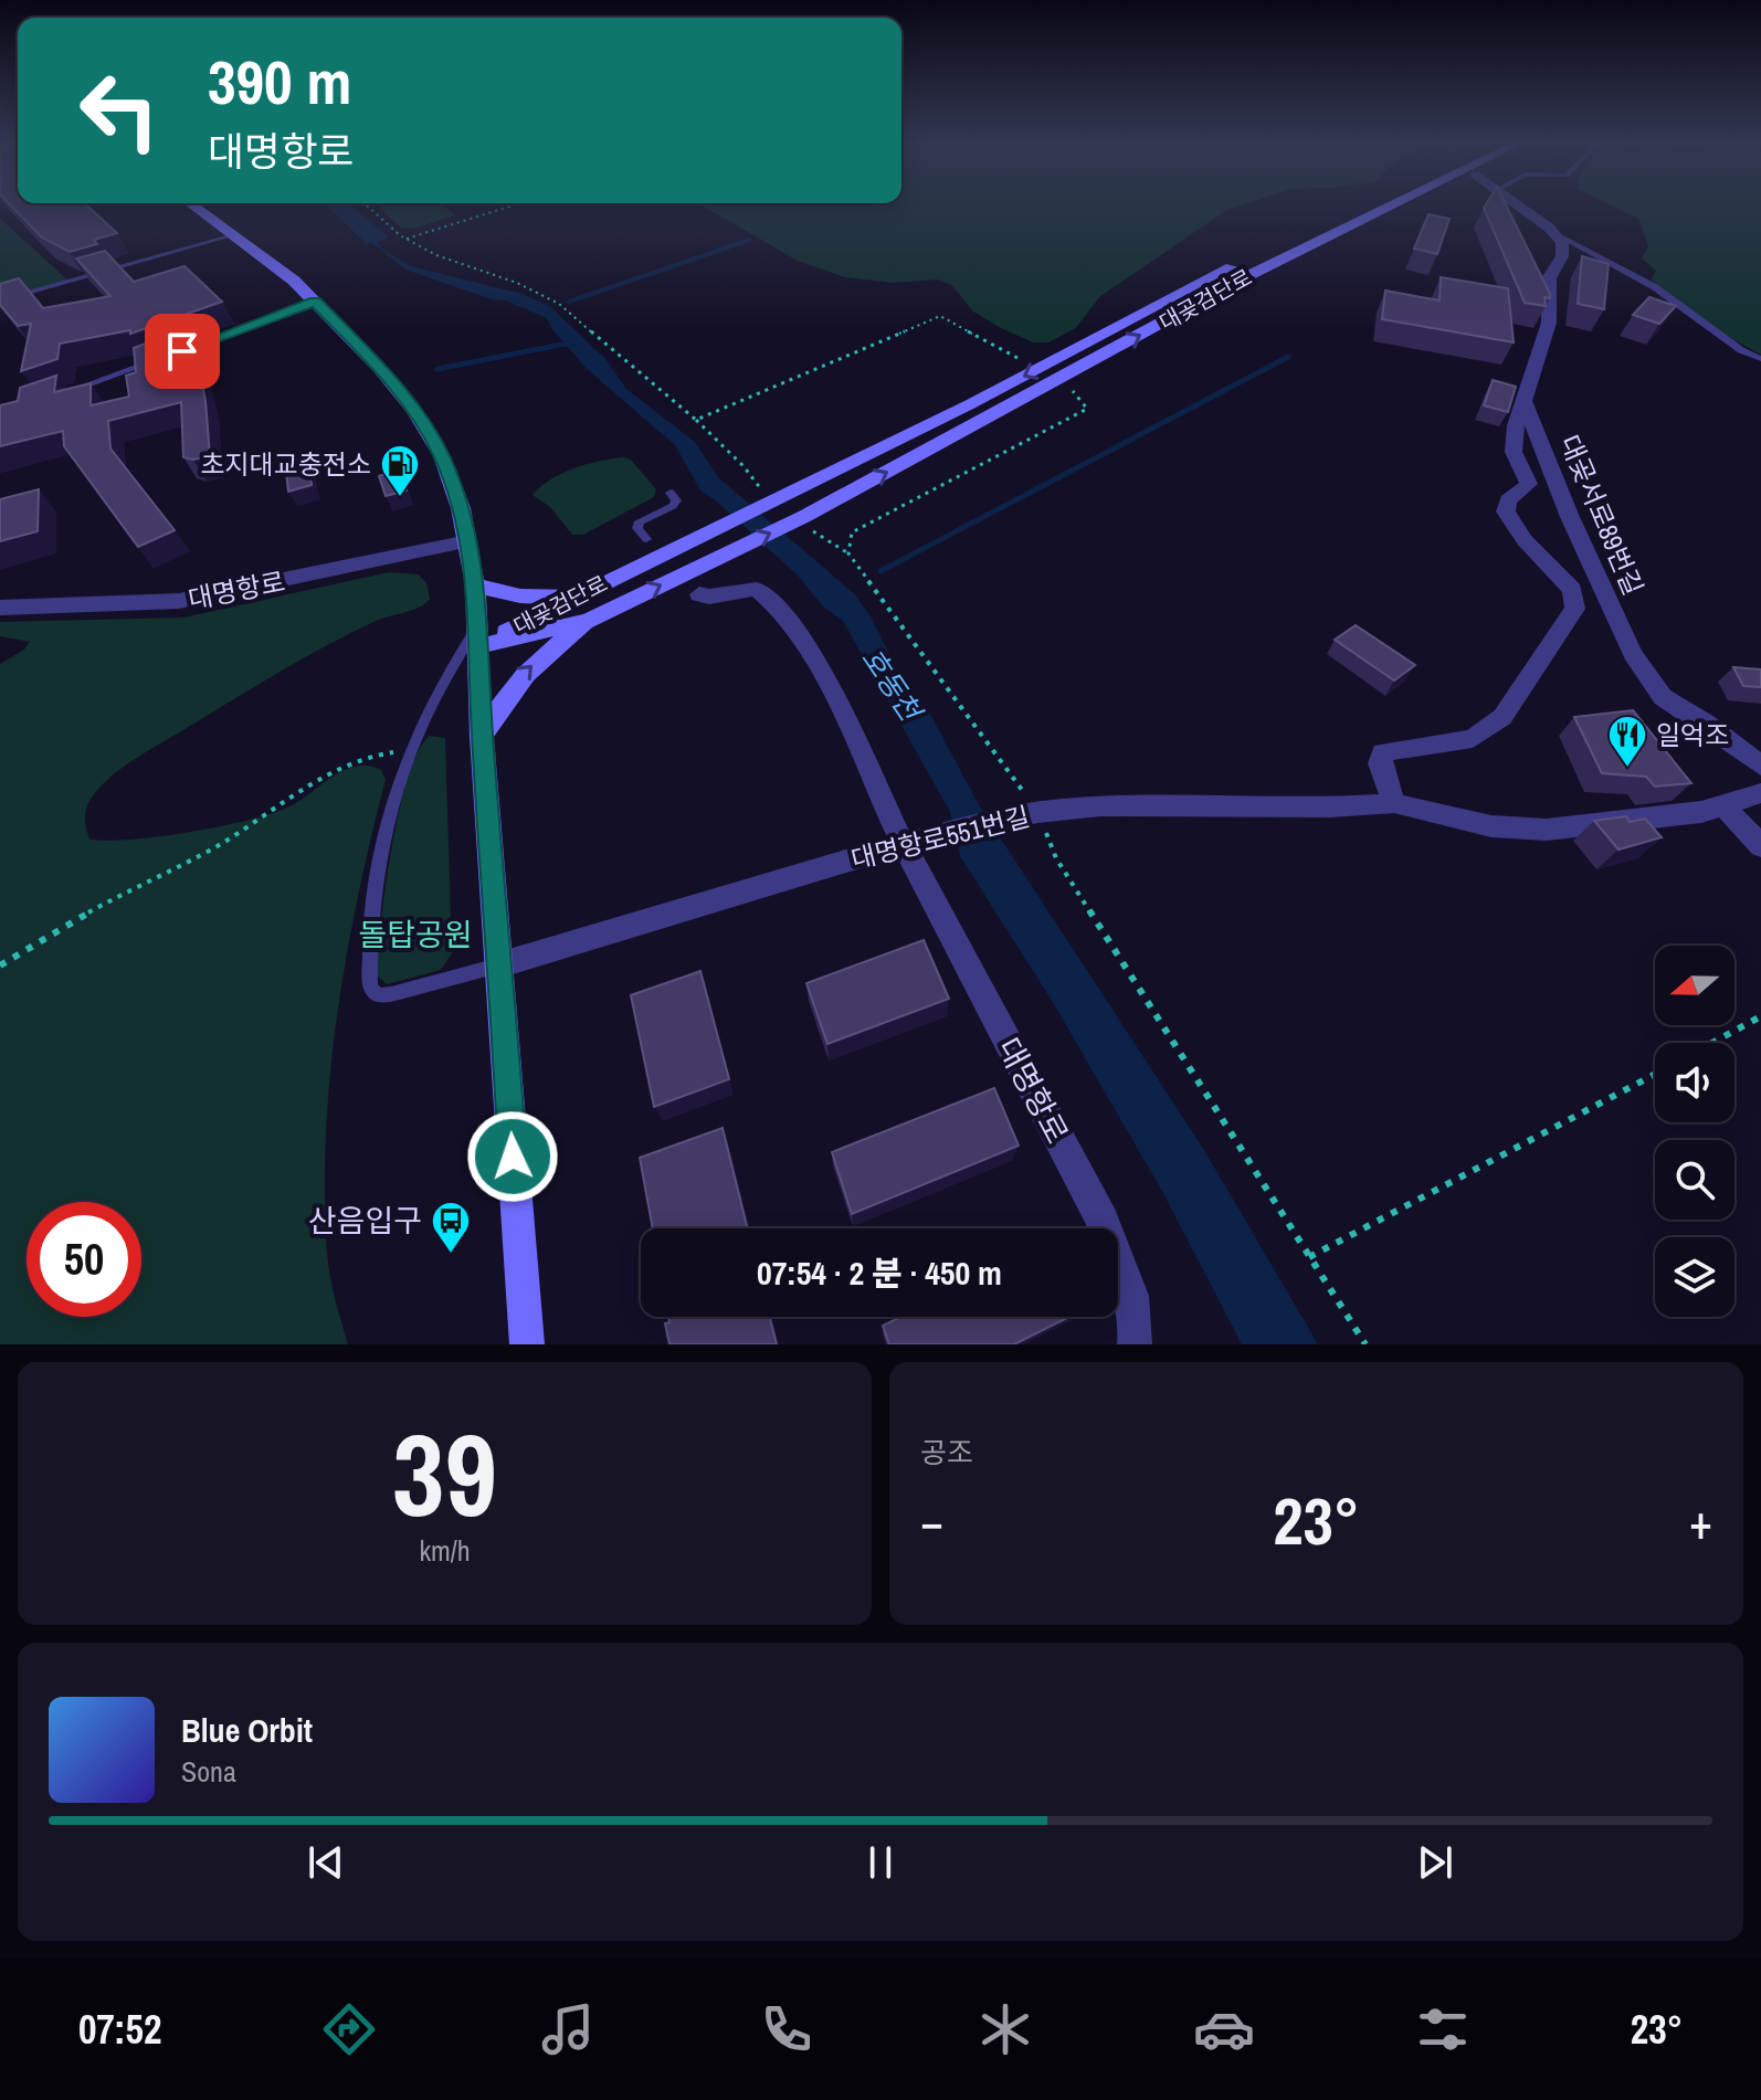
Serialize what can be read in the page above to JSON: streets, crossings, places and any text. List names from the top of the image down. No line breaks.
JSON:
{"streets":{"main road":["대곶검단로"],"street":["대곶서로89번길","대명항로","대명항로551번길"]},"crossings":[["대명항로","대명항로551번길"]],"water":["호동천"],"parks":["돌탑공원"],"places":{"fuel station":["초지대교충전소"],"restaurant":["일억조"],"bus stop":["산음입구"]},"north":"left","page":{"turn":["390 m","대명항로"],"limit":"50","trip":"07:54 · 2 분 · 450 m","tile":[["39","km/h"],"공조"],"heat":["−","23°","+"],"song":["Blue Orbit","Sona"],"tabs":["07:52","23°"]}}
